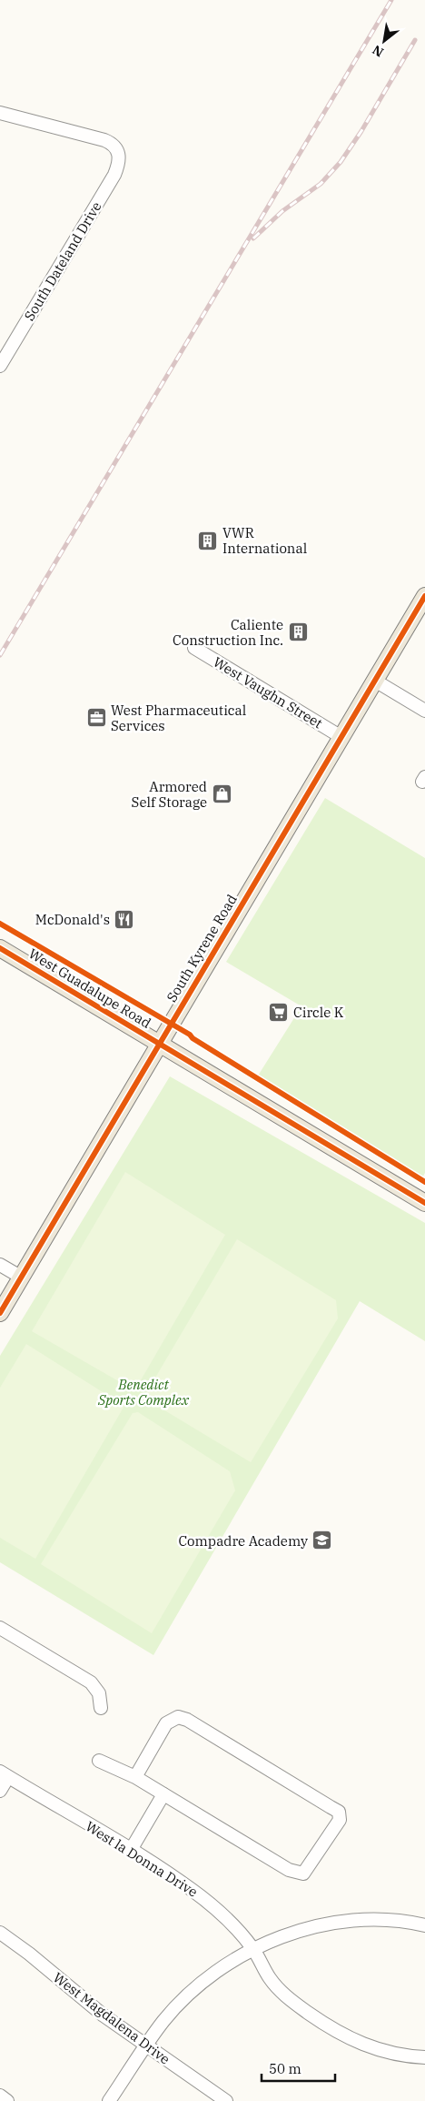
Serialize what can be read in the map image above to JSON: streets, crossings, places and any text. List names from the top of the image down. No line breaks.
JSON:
{"streets":{"main road":["South Kyrene Road","West Guadalupe Road"],"street":["South Dateland Drive","West Vaughn Street","West la Donna Drive","West Magdalena Drive"]},"crossings":[["West Vaughn Street","South Kyrene Road"],["South Kyrene Road","West Guadalupe Road"]],"parks":["Benedict Sports Complex"],"places":{"building":["VWR International","Caliente Construction Inc."],"office":["West Pharmaceutical Services"],"shop":["Armored Self Storage"],"restaurant":["McDonald's"],"supermarket":["Circle K"],"school or university":["Compadre Academy"]},"scale_bar":"50 m","north":"bottom left"}
